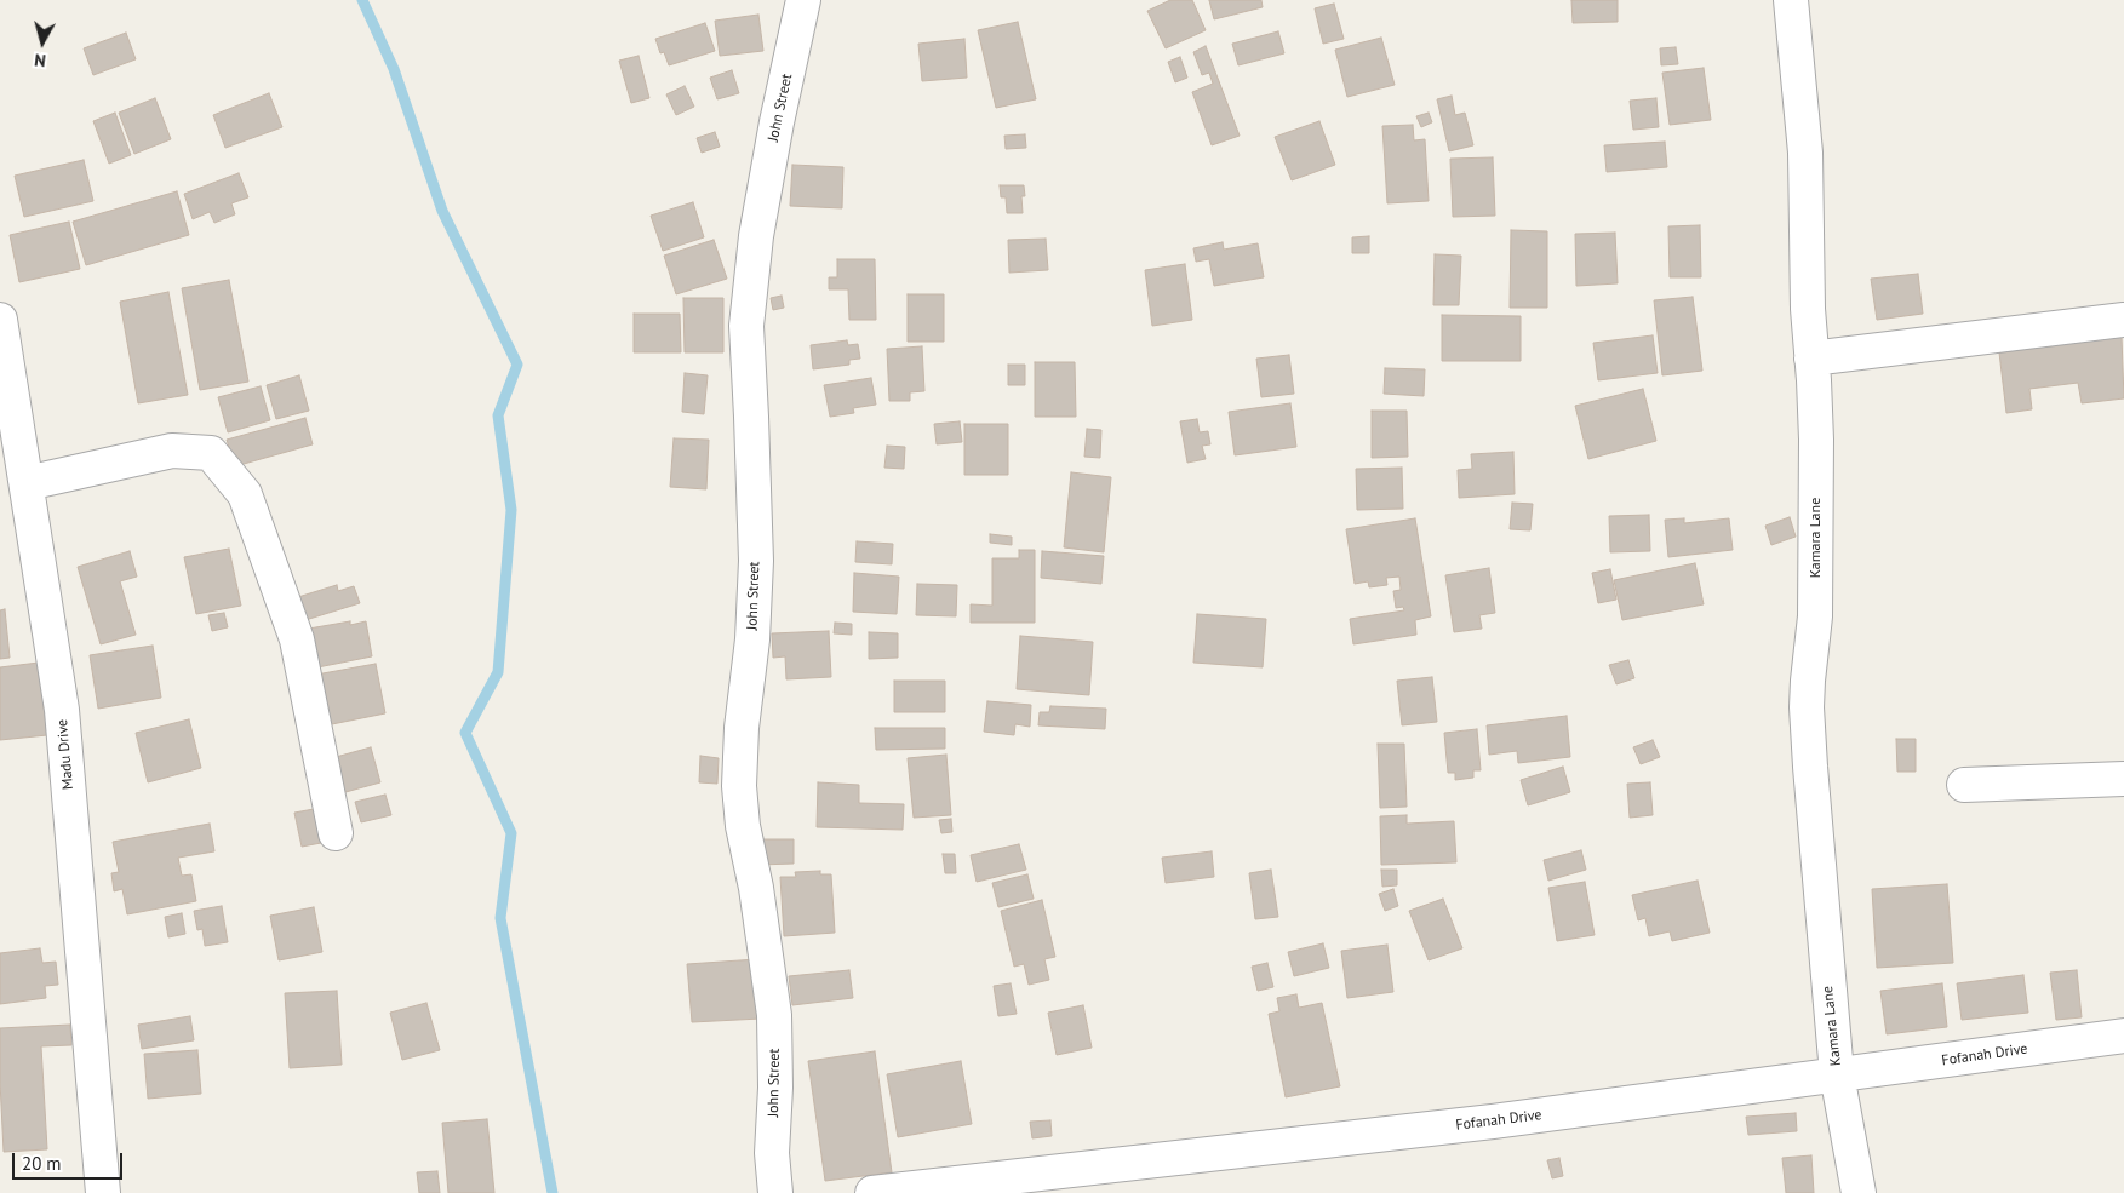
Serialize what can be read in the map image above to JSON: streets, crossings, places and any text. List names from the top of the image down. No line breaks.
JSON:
{"streets":{"street":["John Street","Kamara Lane","Madu Drive","Fofanah Drive"]},"crossings":[["Kamara Lane","Fofanah Drive"]],"scale_bar":"20 m","north":"bottom"}
